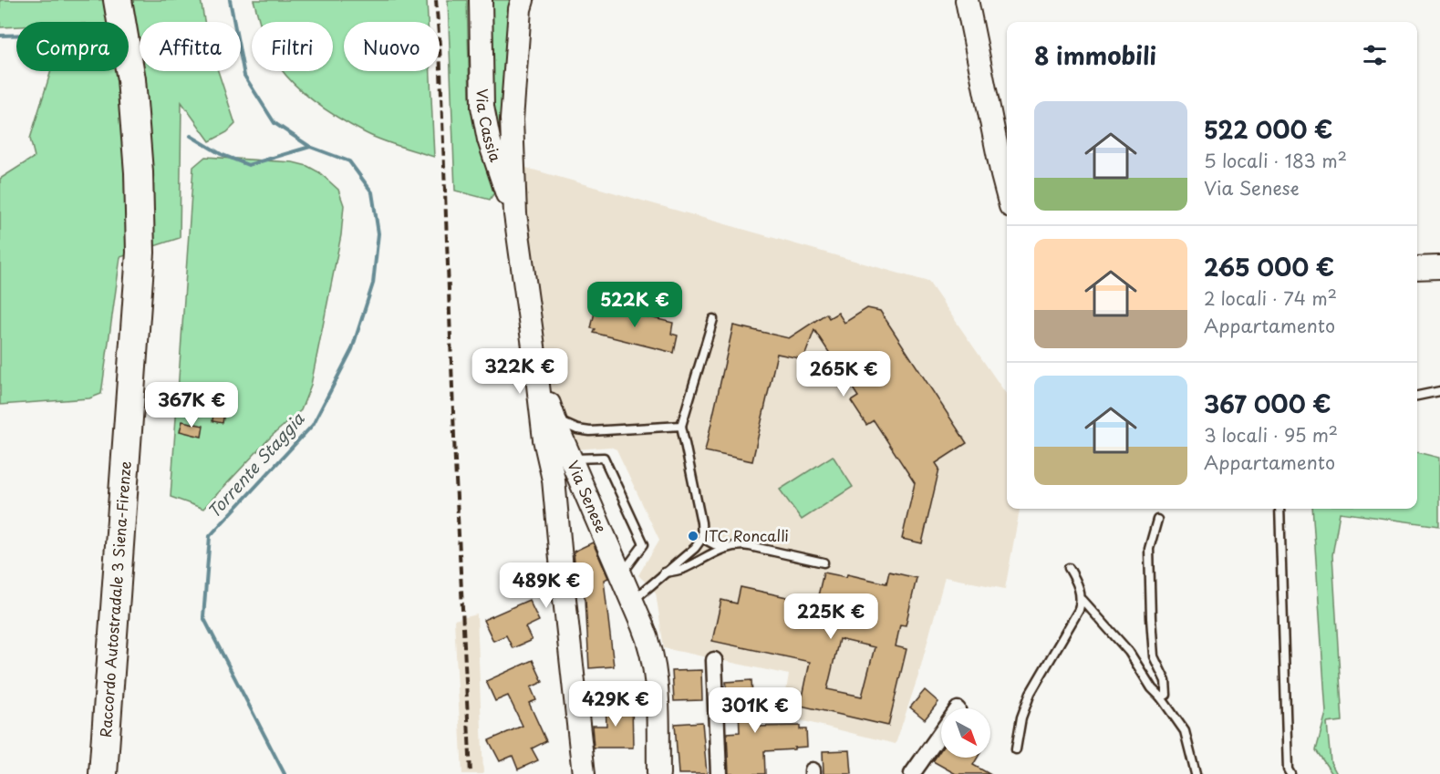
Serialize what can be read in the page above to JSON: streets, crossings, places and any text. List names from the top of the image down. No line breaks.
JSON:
{"streets":{"highway":["Raccordo Autostradale 3 Siena-Firenze"],"main road":["Via Cassia","Via Senese"]},"crossings":[["Via Cassia","Via Senese"]],"water":["Torrente Staggia"],"places":["ITC Roncalli"],"north":"bottom right","page":{"chip":["Compra","Affitta","Filtri","Nuovo"],"heading":"8 immobili","list":[{"name":"522 000 €","note":"5 locali · 183 m² · Via Senese"},{"name":"265 000 €","note":"2 locali · 74 m² · Appartamento"},{"name":"367 000 €","note":"3 locali · 95 m² · Appartamento"}],"price":["522K €","322K €","265K €","367K €","489K €","225K €","429K €","301K €"]}}
